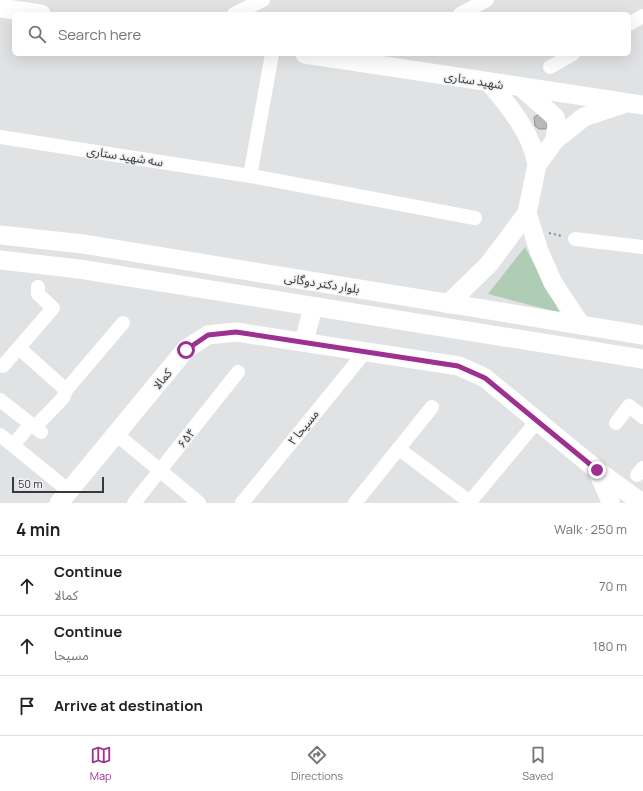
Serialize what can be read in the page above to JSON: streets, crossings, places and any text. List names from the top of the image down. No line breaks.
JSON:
{"streets":{"street":["شهید ستاری","سه شهید ستاری","بلوار دکتر دوگانی","کمالا","مسيحا ۲","۶۵۴"]},"crossings":[["کمالا","مسيحا ۲"]],"scale_bar":"50 m","page":{"search":"Search here","scale":"50 m","heading":["4 min","Walk · 250 m"],"list":[["Continue","کمالا","70 m"],["Continue","مسیحا","180 m"],"Arrive at destination"],"nav":["Map","Directions","Saved"]}}
